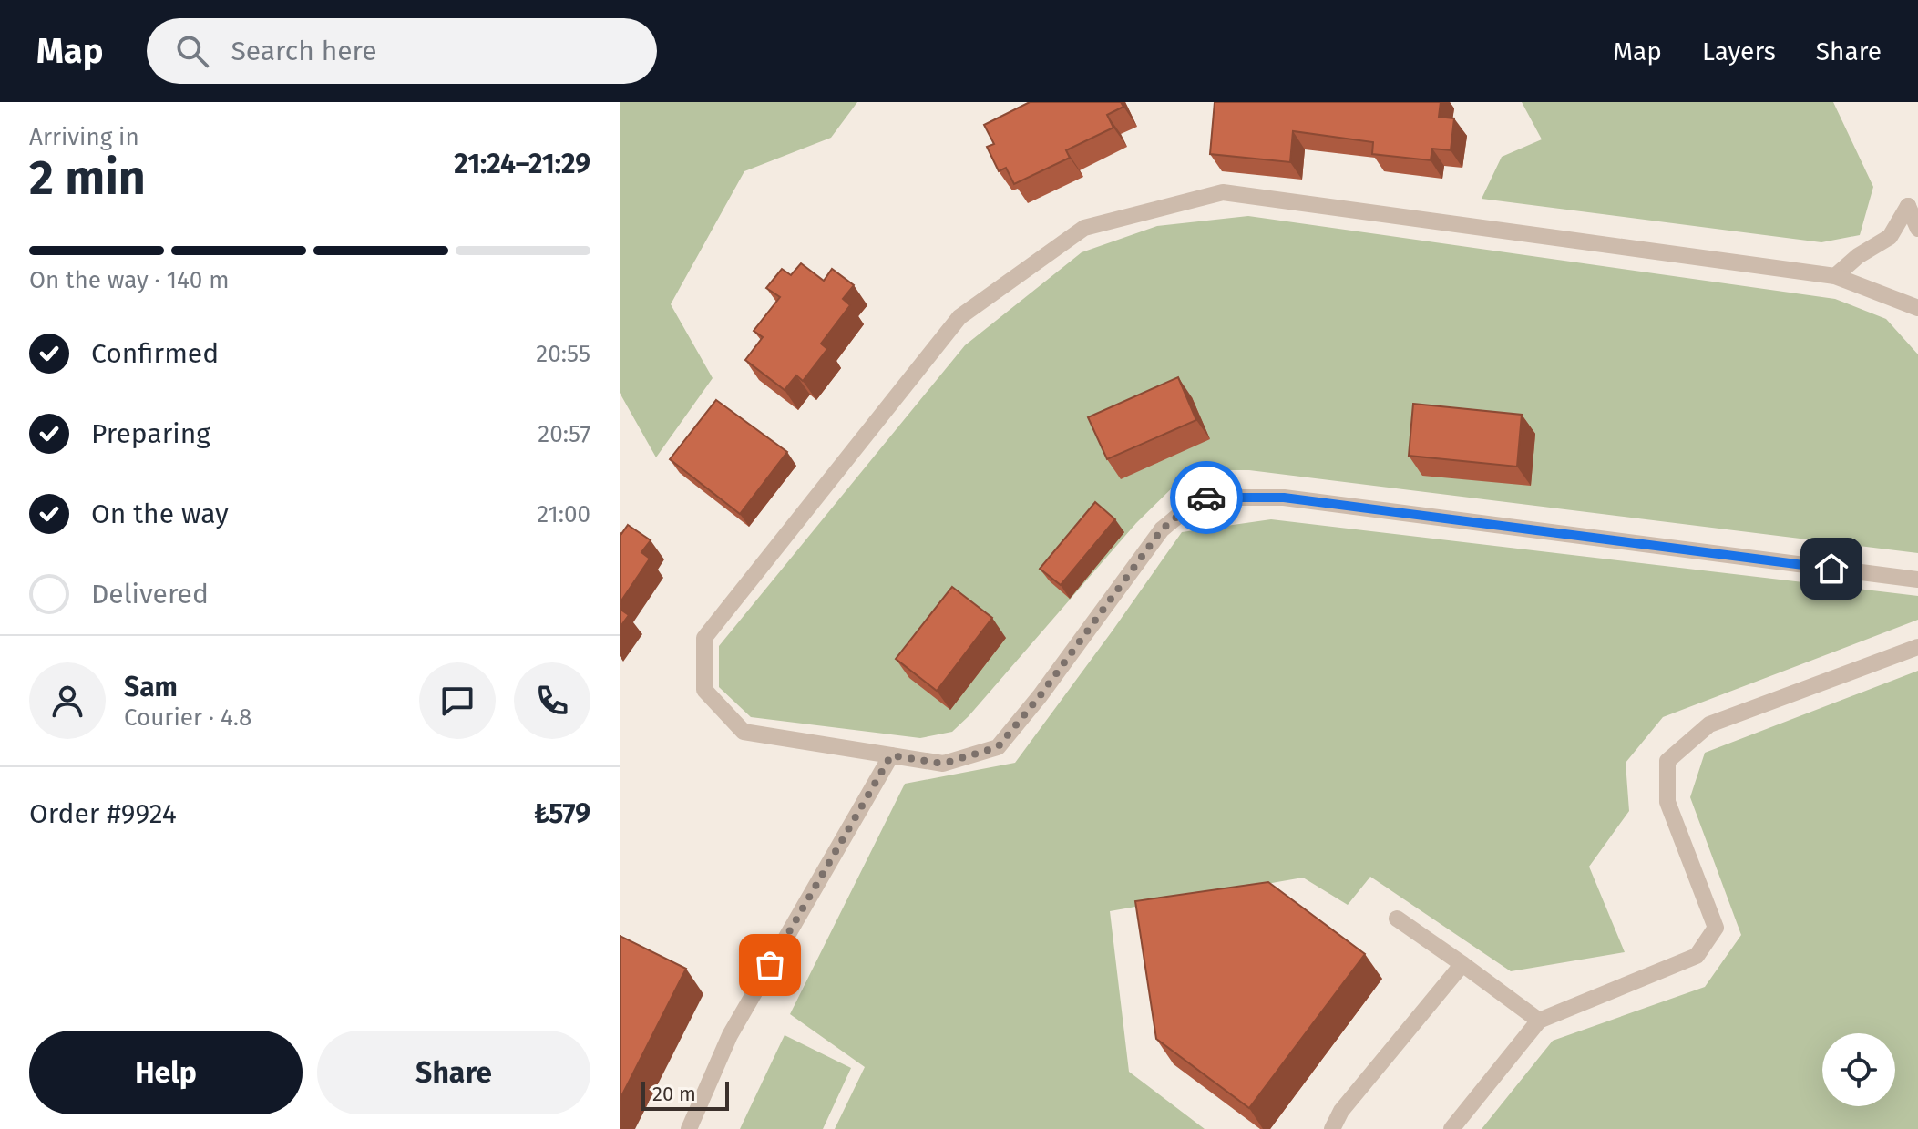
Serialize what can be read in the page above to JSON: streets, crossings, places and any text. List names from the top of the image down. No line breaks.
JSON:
{"scale_bar":"20 m","page":{"header":"Map","search":"Search here","nav":["Map","Layers","Share"],"heading":["2 min","Arriving in","21:24–21:29"],"panel":["Sam","Courier · 4.8","Order #9924","₺579"],"bar":"On the way · 140 m","list":[["Confirmed","20:55"],["Preparing","20:57"],["On the way","21:00"],"Delivered"],"buttons":["Help","Share"],"scale":"20 m"}}
